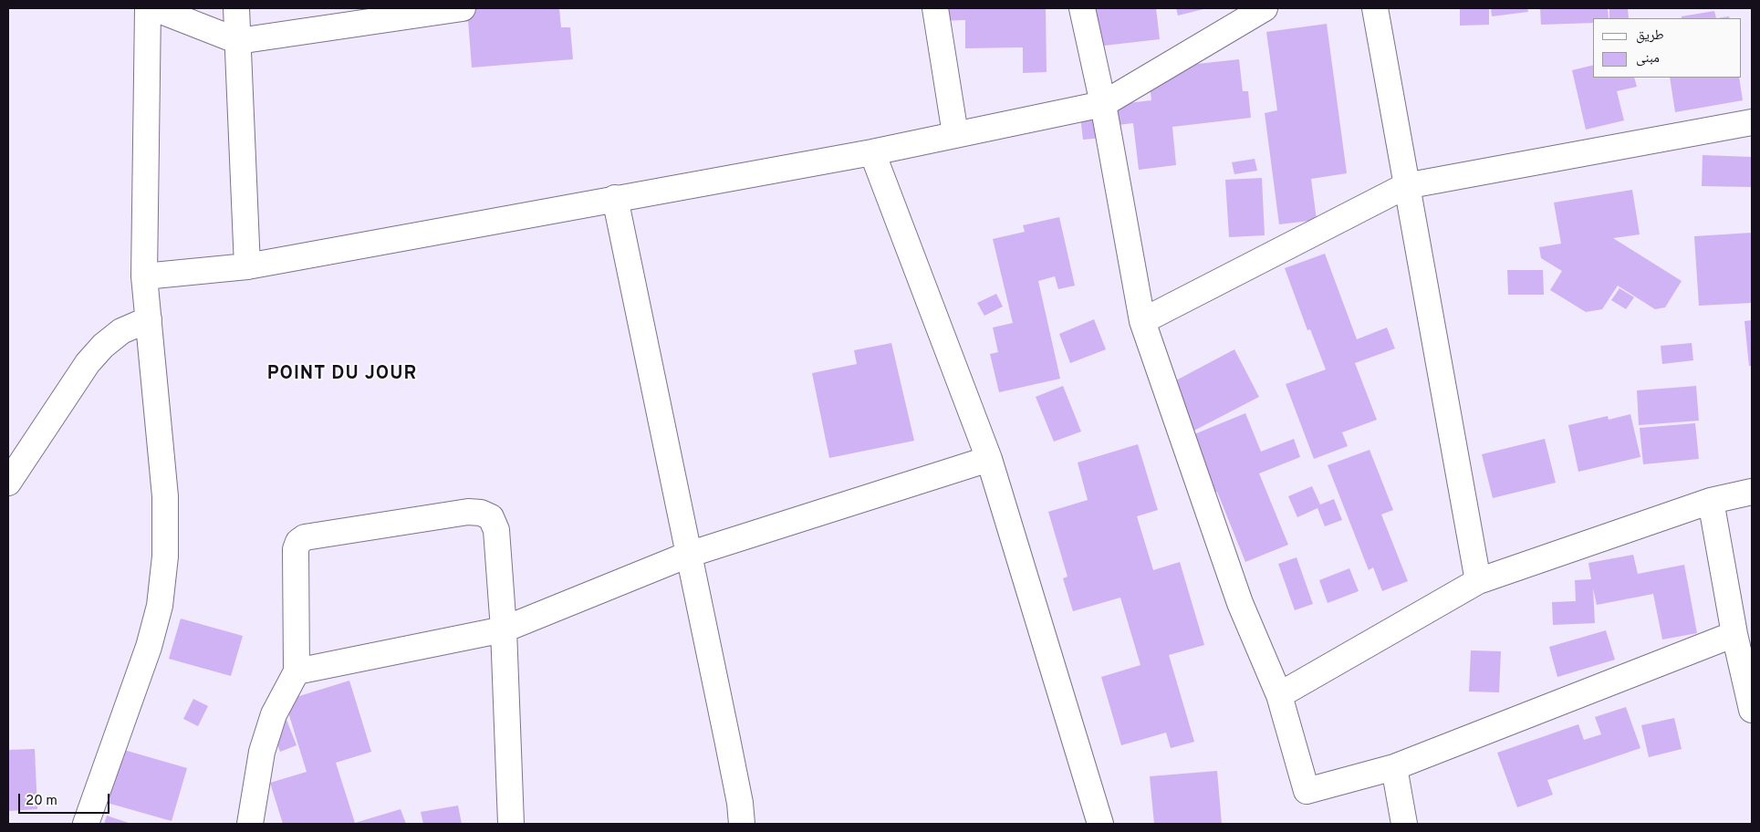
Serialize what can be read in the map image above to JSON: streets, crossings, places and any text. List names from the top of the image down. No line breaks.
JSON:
{"districts":["POINT DU JOUR"],"legend":["طريق","مبنى"],"scale_bar":"20 m"}
